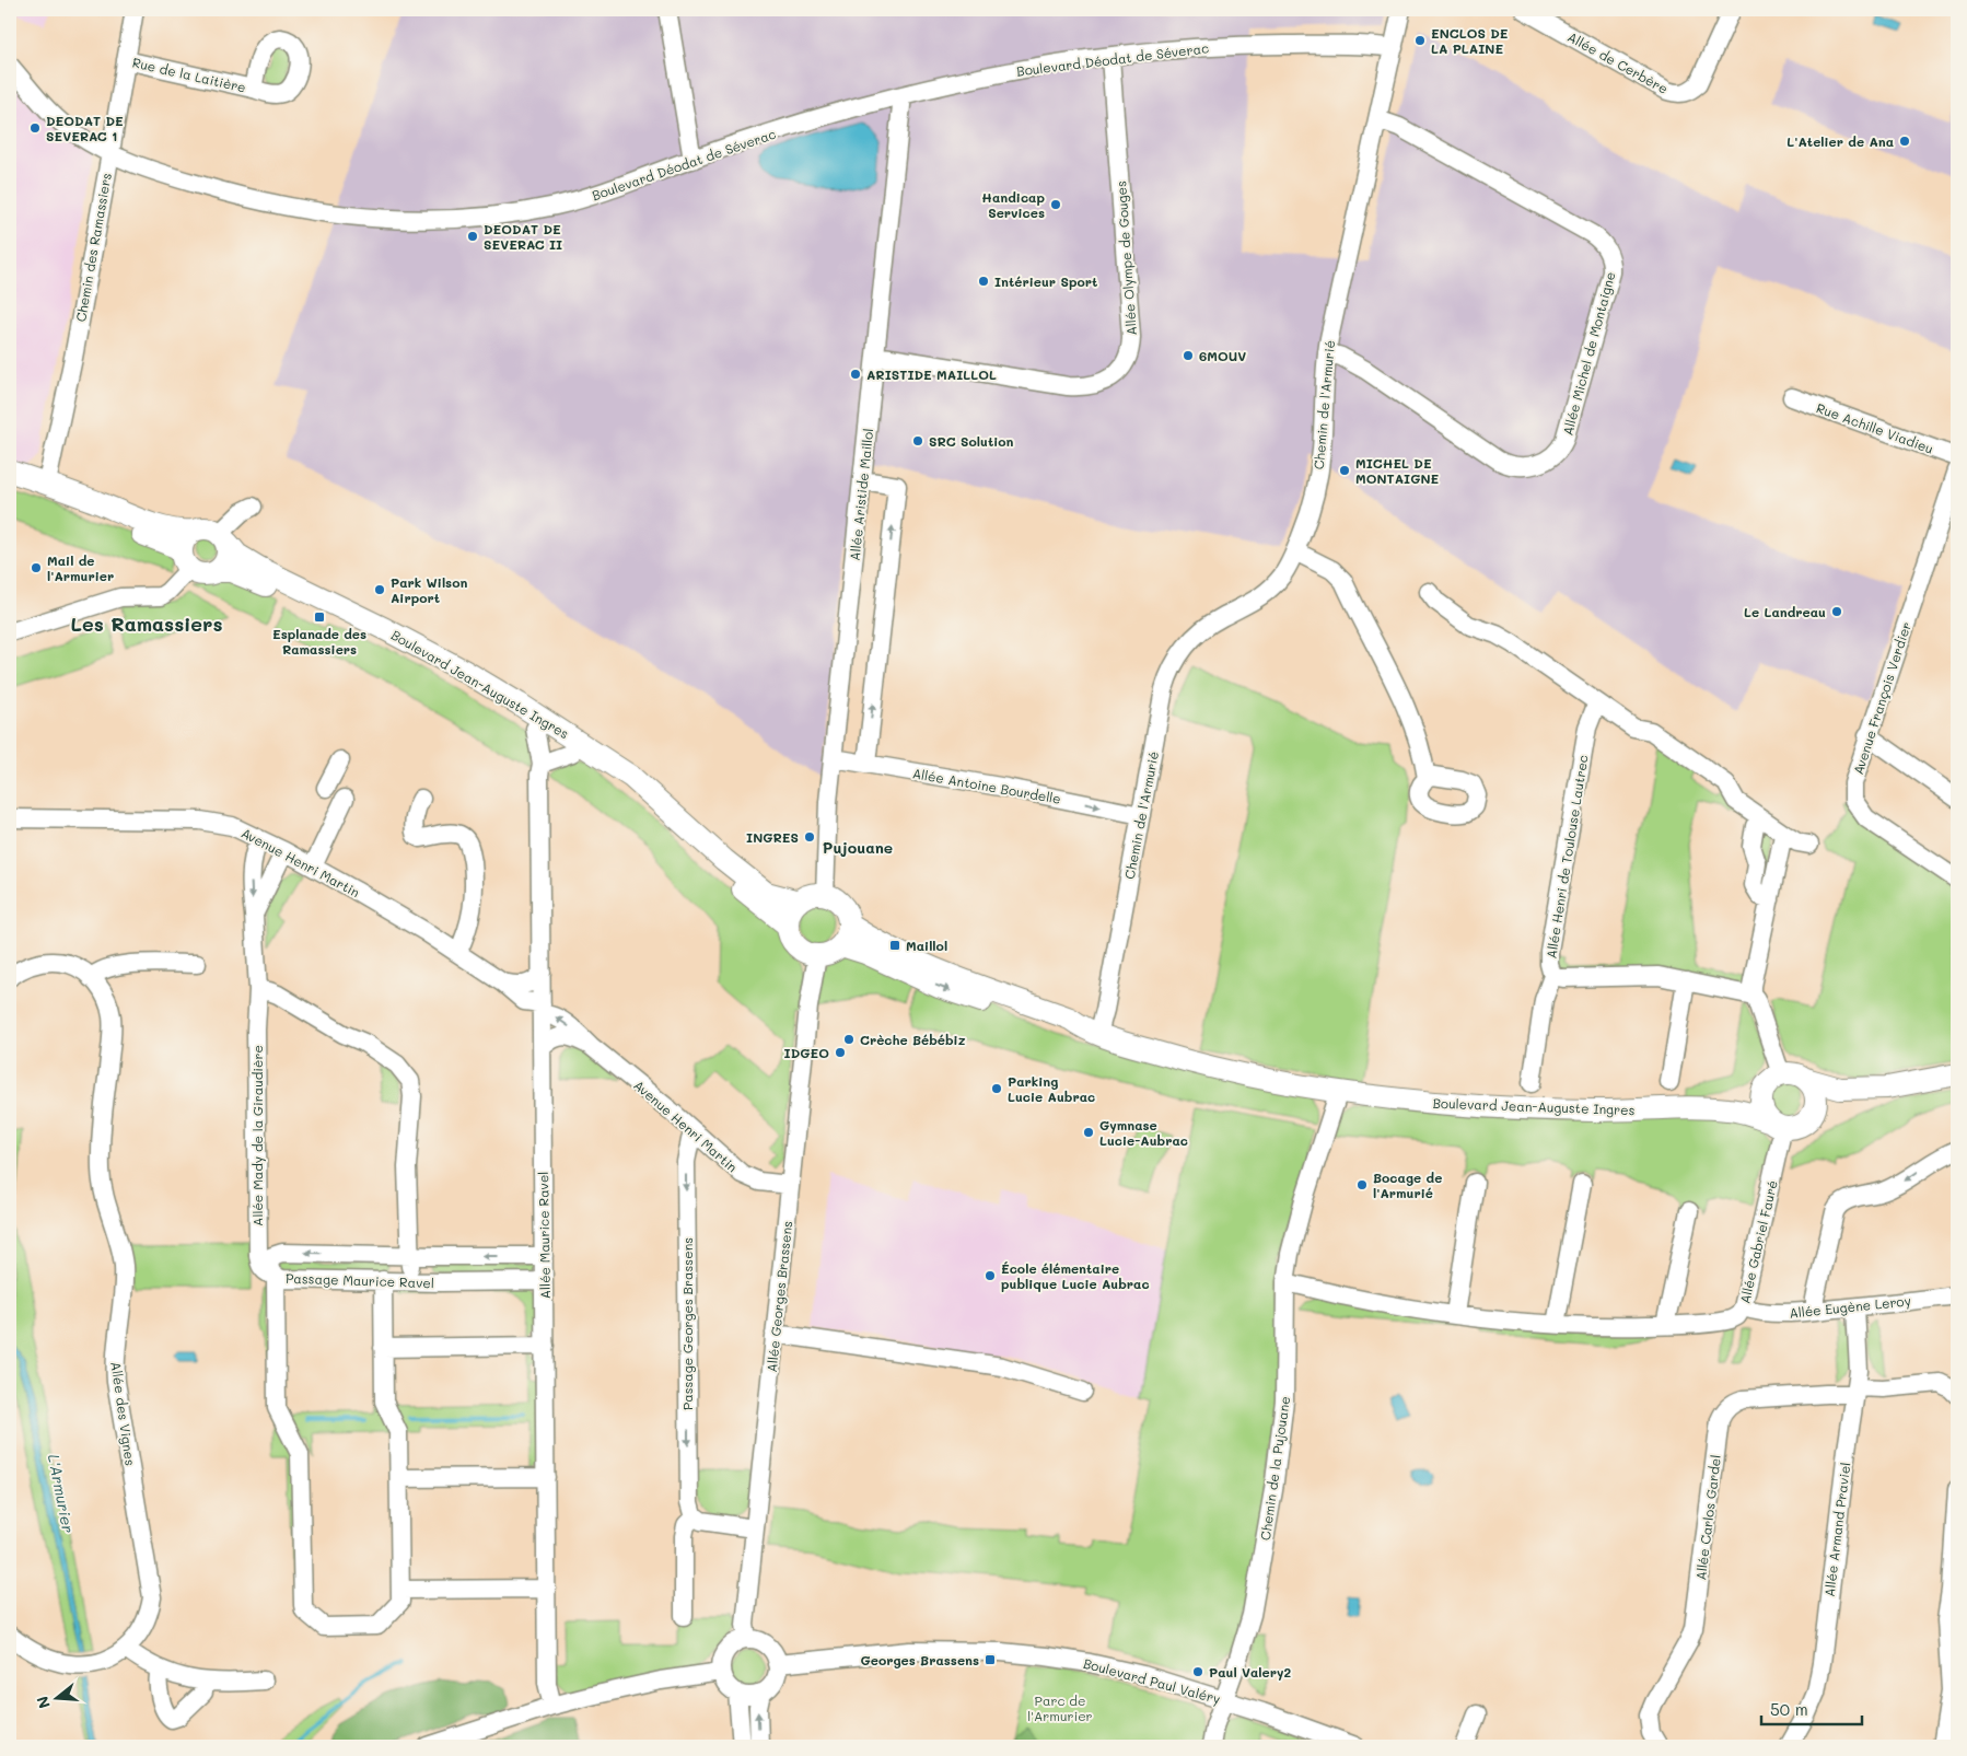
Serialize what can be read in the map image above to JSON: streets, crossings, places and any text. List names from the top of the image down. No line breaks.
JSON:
{"streets":{"main road":["Boulevard Jean-Auguste Ingres"],"street":["Boulevard Déodat de Séverac","Allée de Cerbère","Rue de la Laitière","Chemin des Ramassiers","Allée Olympe de Gouges","Allée Michel de Montaigne","Chemin de l'Armurié","Rue Achille Viadieu","Allée Aristide Maillol","Avenue François Verdier","Allée Antoine Bourdelle","Allée Henri de Toulouse Lautrec","Avenue Henri Martin","Allée Mady de la Giraudière","Allée Maurice Ravel","Allée Gabriel Fauré","Passage Maurice Ravel","Allée Georges Brassens","Allée Eugène Leroy","Passage Georges Brassens","Allée des Vignes","Chemin de la Pujouane","Allée Carlos Gardel","Allée Armand Praviel","Boulevard Paul Valéry"]},"crossings":[["Boulevard Déodat de Séverac","Chemin des Ramassiers"],["Boulevard Déodat de Séverac","Allée Olympe de Gouges"],["Boulevard Déodat de Séverac","Chemin de l'Armurié"],["Boulevard Déodat de Séverac","Allée Aristide Maillol"],["Rue de la Laitière","Chemin des Ramassiers"],["Allée Olympe de Gouges","Allée Aristide Maillol"],["Allée Michel de Montaigne","Chemin de l'Armurié"],["Chemin de l'Armurié","Boulevard Jean-Auguste Ingres"],["Chemin de l'Armurié","Allée Antoine Bourdelle"],["Allée Aristide Maillol","Boulevard Jean-Auguste Ingres"],["Allée Aristide Maillol","Allée Antoine Bourdelle"],["Allée Aristide Maillol","Allée Georges Brassens"],["Boulevard Jean-Auguste Ingres","Allée Maurice Ravel"],["Boulevard Jean-Auguste Ingres","Allée Gabriel Fauré"],["Boulevard Jean-Auguste Ingres","Allée Georges Brassens"],["Boulevard Jean-Auguste Ingres","Chemin de la Pujouane"],["Avenue Henri Martin","Allée Mady de la Giraudière"],["Avenue Henri Martin","Allée Maurice Ravel"],["Avenue Henri Martin","Allée Georges Brassens"],["Avenue Henri Martin","Passage Georges Brassens"],["Allée Mady de la Giraudière","Passage Maurice Ravel"],["Allée Maurice Ravel","Passage Maurice Ravel"],["Allée Gabriel Fauré","Allée Eugène Leroy"],["Allée Gabriel Fauré","Chemin de la Pujouane"],["Allée Georges Brassens","Boulevard Paul Valéry"],["Allée Eugène Leroy","Allée Armand Praviel"],["Chemin de la Pujouane","Boulevard Paul Valéry"],["Allée Carlos Gardel","Allée Armand Praviel"]],"one_way":["Allée Antoine Bourdelle","Passage Georges Brassens"],"districts":["Les Ramassiers","Pujouane"],"water":["L'Armurier"],"parks":["Parc de l'Armurier"],"places":{"other":["ENCLOS DE LA PLAINE","DEODAT DE SEVERAC 1","L'Atelier de Ana","Handicap Services","DEODAT DE SEVERAC II","Intérieur Sport","6MOUV","ARISTIDE MAILLOL","SRC Solution","MICHEL DE MONTAIGNE","Mail de l'Armurier","Park Wilson Airport","Le Landreau","INGRES","Crèche Bébébiz","IDGEO","Parking Lucie Aubrac","Gymnase Lucie-Aubrac","Bocage de l'Armurié","École élémentaire publique Lucie Aubrac","Paul Valery2"],"transit":["Esplanade des Ramassiers","Maillol","Georges Brassens"]},"scale_bar":"50 m","north":"left"}
